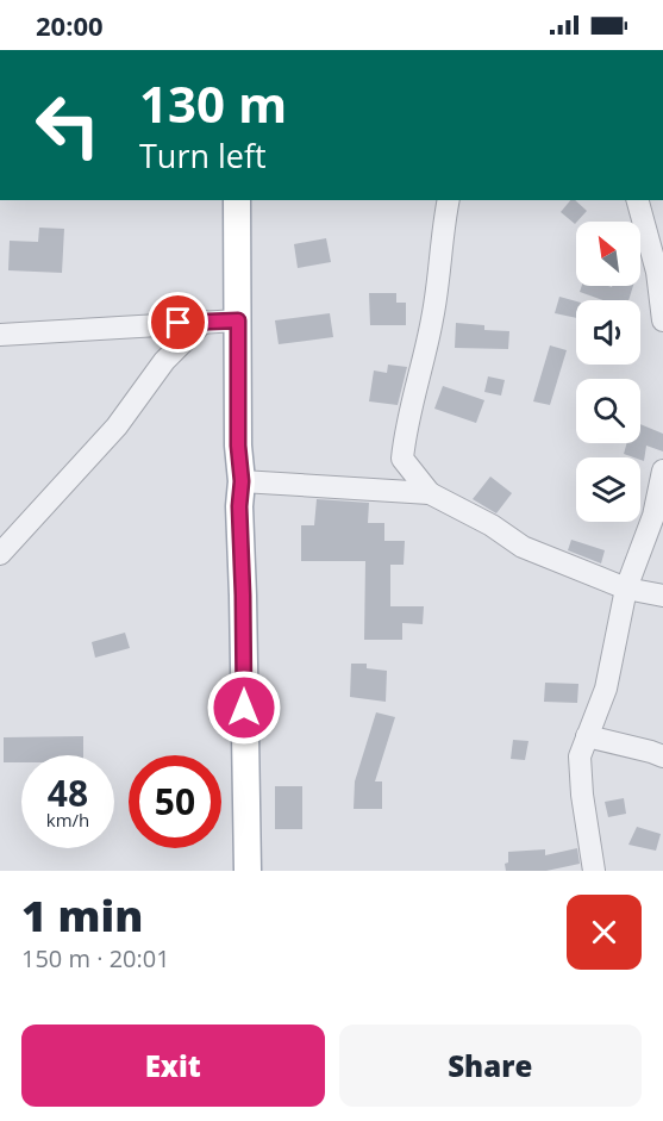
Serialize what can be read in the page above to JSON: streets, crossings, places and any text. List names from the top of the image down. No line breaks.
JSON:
{"north":"top left","page":{"status":"20:00","turn":["130 m","Turn left"],"speed":"48 km/h","limit":"50","heading":["1 min","150 m · 20:01"],"buttons":["Exit","Share"]}}
